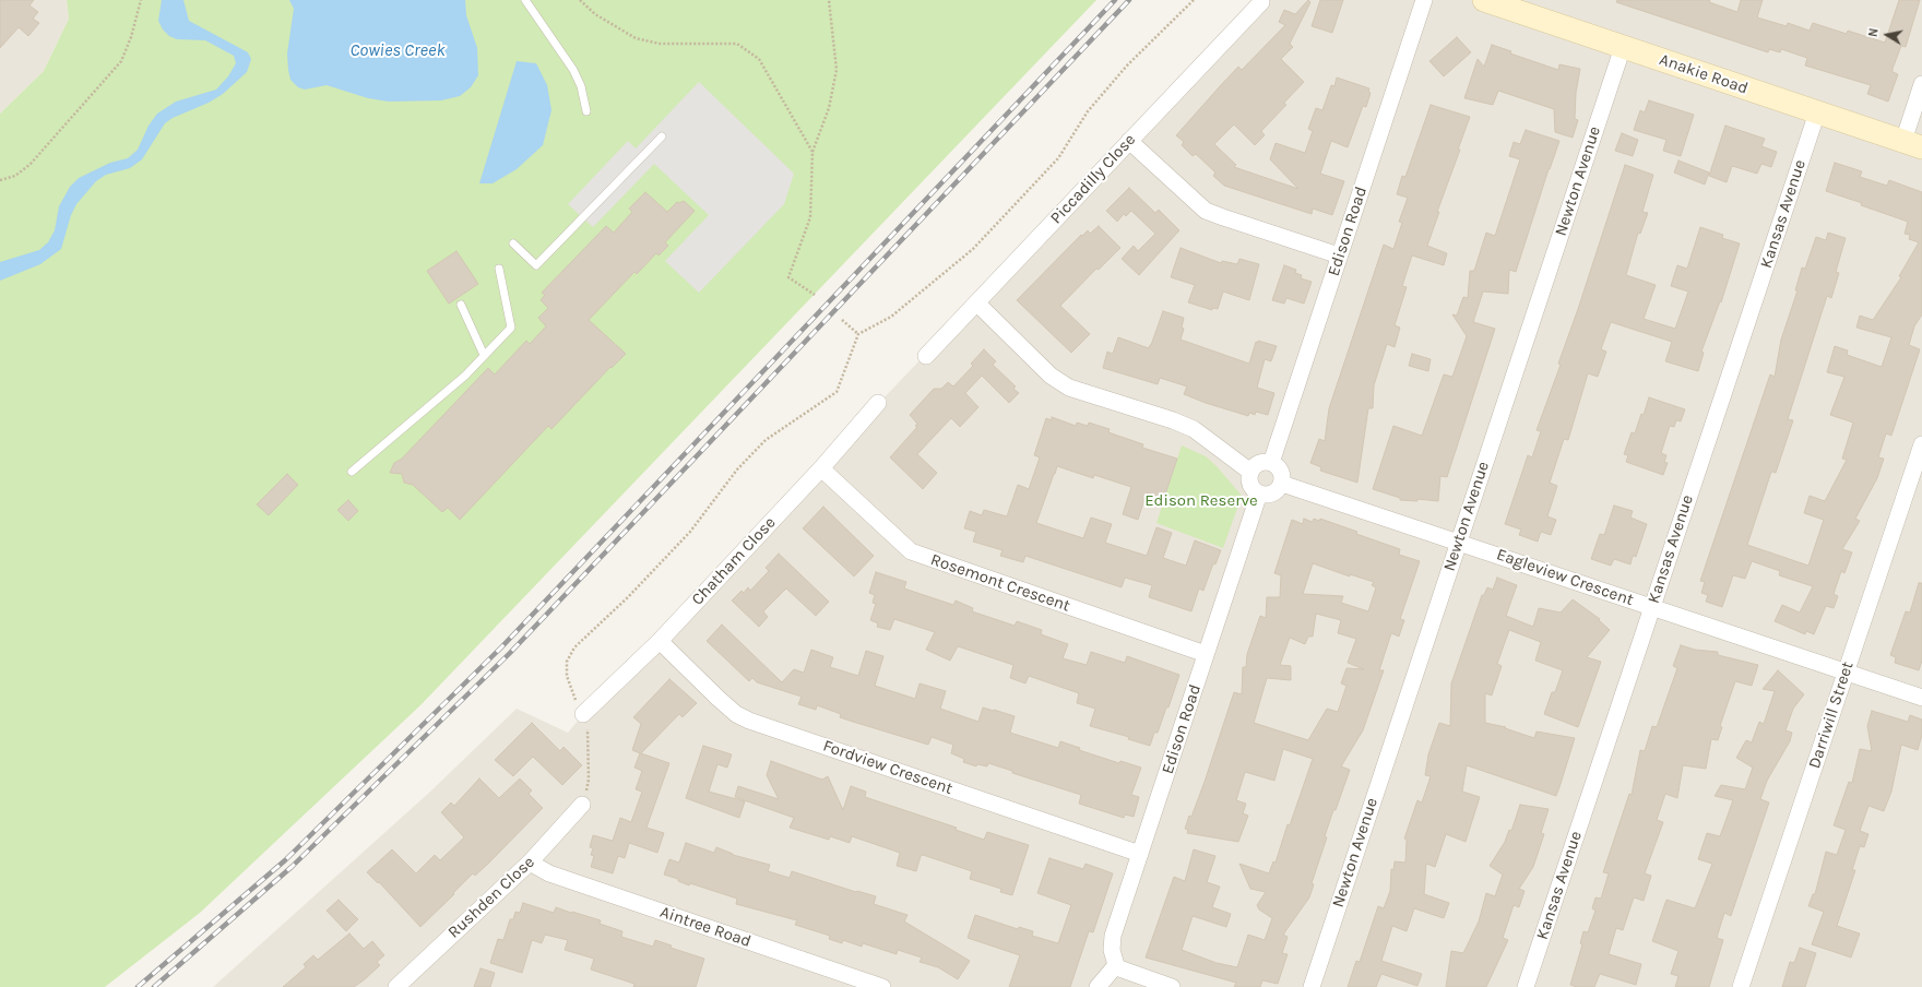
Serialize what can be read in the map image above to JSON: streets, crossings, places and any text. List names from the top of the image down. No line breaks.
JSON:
{"streets":{"main road":["Anakie Road"],"street":["Piccadilly Close","Newton Avenue","Kansas Avenue","Edison Road","Chatham Close","Eagleview Crescent","Rosemont Crescent","Darriwill Street","Fordview Crescent","Rushden Close","Aintree Road"]},"crossings":[["Anakie Road","Newton Avenue"],["Anakie Road","Kansas Avenue"],["Newton Avenue","Eagleview Crescent"],["Kansas Avenue","Eagleview Crescent"],["Edison Road","Eagleview Crescent"],["Edison Road","Rosemont Crescent"],["Edison Road","Fordview Crescent"],["Chatham Close","Rosemont Crescent"],["Chatham Close","Fordview Crescent"],["Eagleview Crescent","Darriwill Street"],["Rushden Close","Aintree Road"]],"water":["Cowies Creek"],"parks":["Edison Reserve"],"north":"left"}
